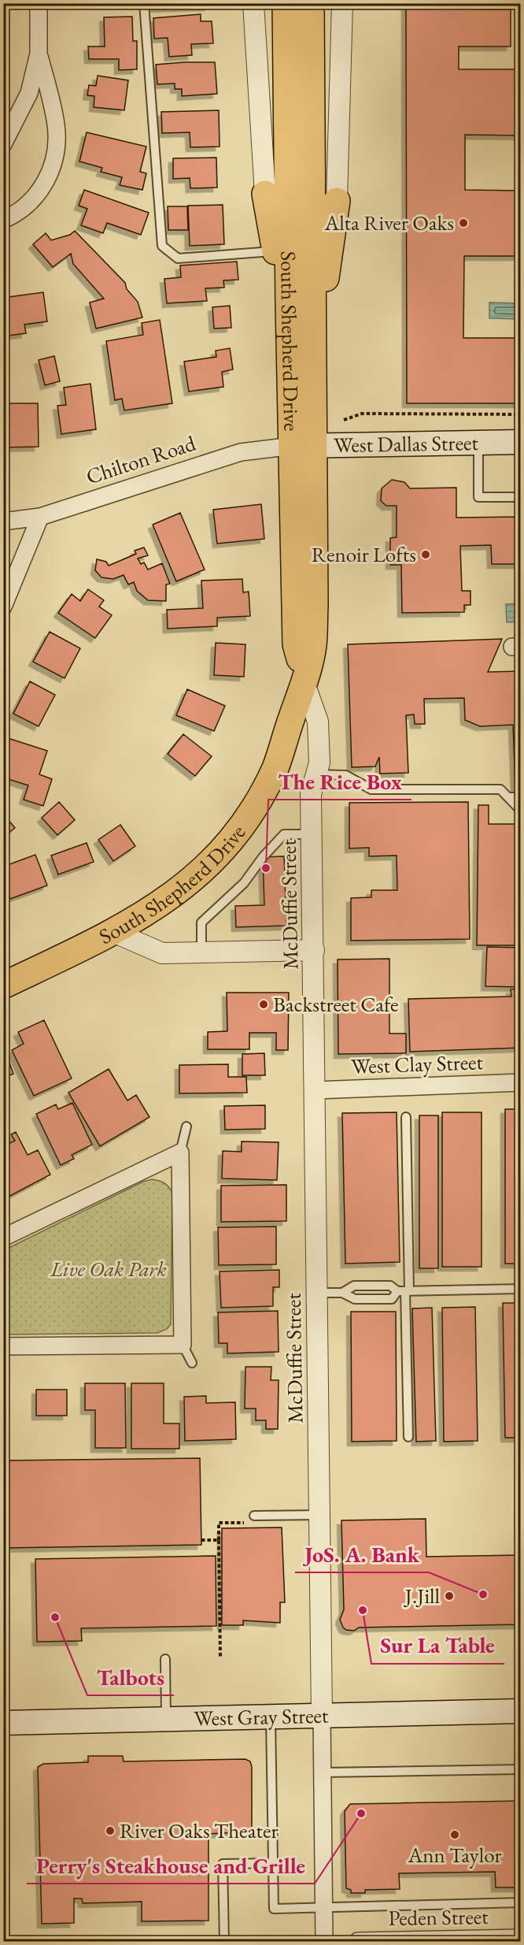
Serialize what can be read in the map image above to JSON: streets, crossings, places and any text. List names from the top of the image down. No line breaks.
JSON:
{"streets":{"main road":["South Shepherd Drive","West Dallas Street","West Gray Street"],"street":["Chilton Road","McDuffie Street","West Clay Street","Peden Street"]},"crossings":[["South Shepherd Drive","West Dallas Street"],["South Shepherd Drive","Chilton Road"],["South Shepherd Drive","McDuffie Street"],["West Dallas Street","Chilton Road"],["McDuffie Street","West Clay Street"],["McDuffie Street","West Gray Street"]],"parks":["Live Oak Park"],"places":["Alta River Oaks","Renoir Lofts","The Rice Box","Backstreet Cafe","JoS. A. Bank","J.Jill","Sur La Table","Talbots","Perry's Steakhouse and Grille","River Oaks Theater","Ann Taylor"]}
